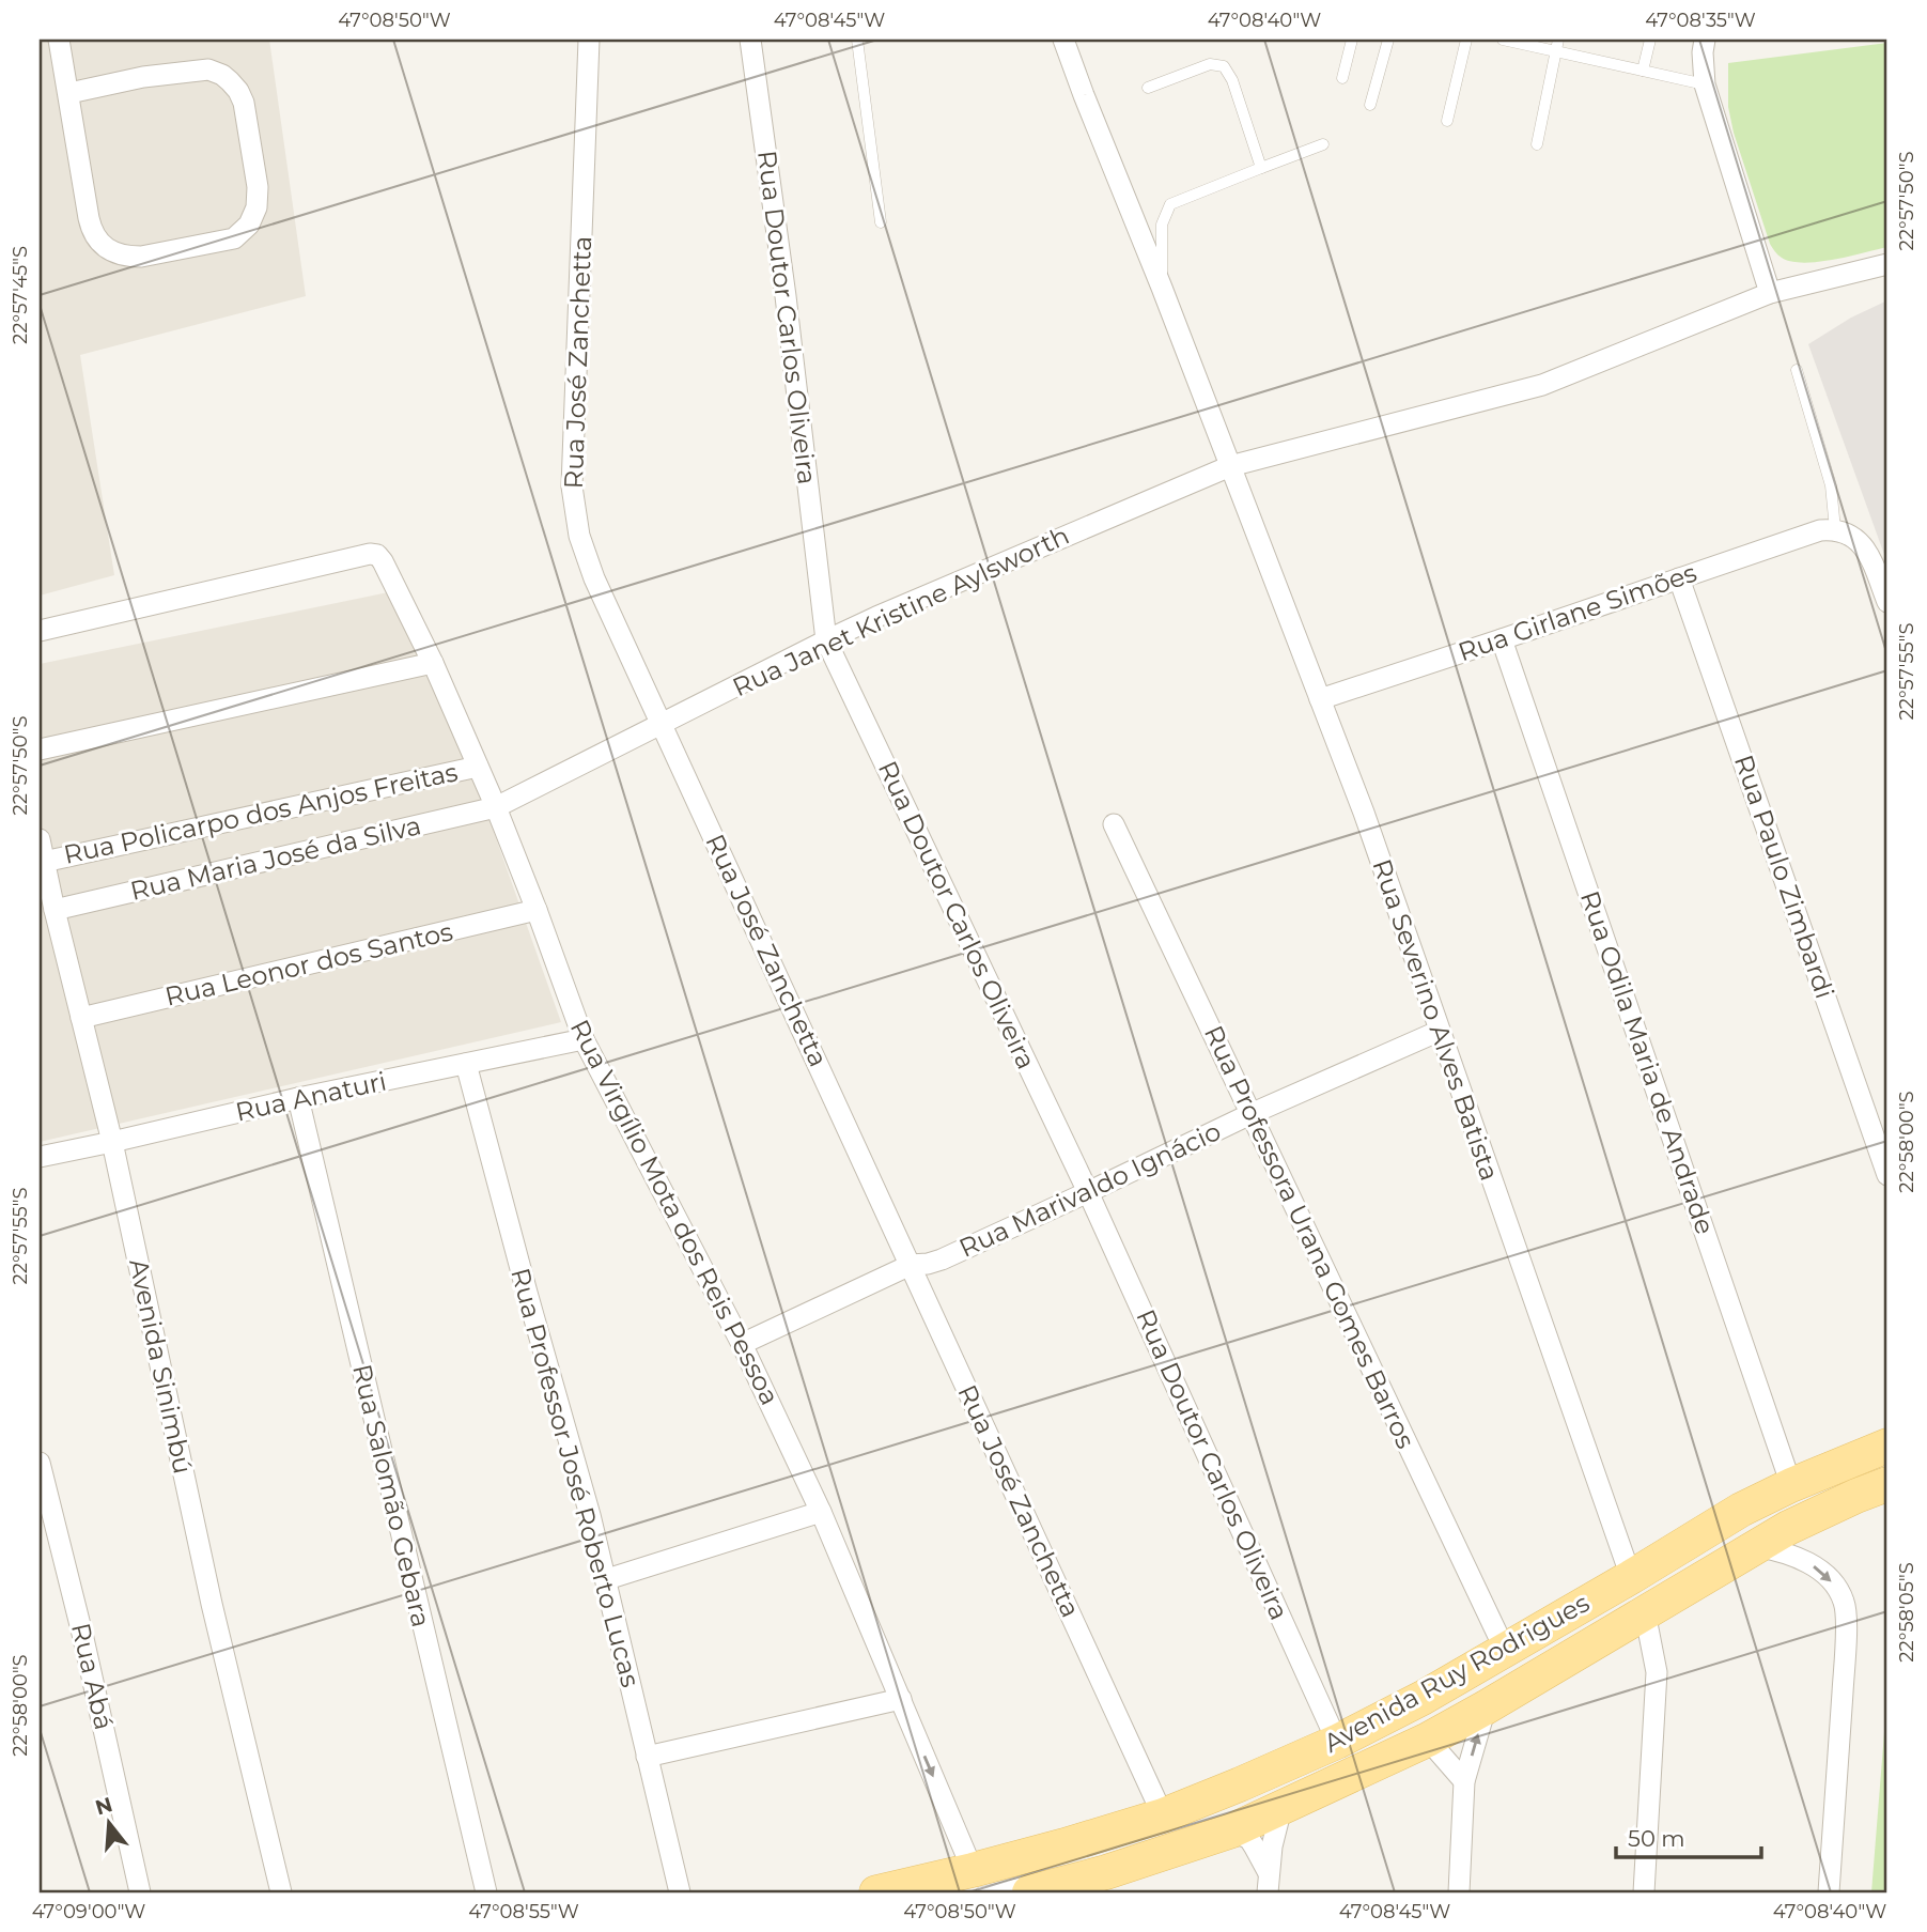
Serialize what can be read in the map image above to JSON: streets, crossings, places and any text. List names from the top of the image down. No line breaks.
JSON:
{"streets":{"main road":["Avenida Ruy Rodrigues"],"street":["Rua Doutor Carlos Oliveira","Rua José Zanchetta","Rua Janet Kristine Aylsworth","Rua Girlane Simões","Rua Policarpo dos Anjos Freitas","Rua Maria José da Silva","Rua Paulo Zimbardi","Rua Leonor dos Santos","Rua Severino Alves Batista","Rua Odila Maria de Andrade","Rua Anaturi","Rua Marivaldo Ignácio","Rua Virgílio Mota dos Reis Pessoa","Rua Professora Urana Gomes Barros","Avenida Sinimbú","Rua Professor José Roberto Lucas","Rua Salomão Gebara","Rua Abá"]},"crossings":[["Rua Doutor Carlos Oliveira","Rua Janet Kristine Aylsworth"],["Rua Doutor Carlos Oliveira","Rua Marivaldo Ignácio"],["Rua Doutor Carlos Oliveira","Avenida Ruy Rodrigues"],["Rua José Zanchetta","Rua Janet Kristine Aylsworth"],["Rua José Zanchetta","Rua Marivaldo Ignácio"],["Rua José Zanchetta","Avenida Ruy Rodrigues"],["Rua Janet Kristine Aylsworth","Rua Maria José da Silva"],["Rua Janet Kristine Aylsworth","Rua Severino Alves Batista"],["Rua Janet Kristine Aylsworth","Rua Virgílio Mota dos Reis Pessoa"],["Rua Girlane Simões","Rua Paulo Zimbardi"],["Rua Girlane Simões","Rua Severino Alves Batista"],["Rua Girlane Simões","Rua Odila Maria de Andrade"],["Rua Policarpo dos Anjos Freitas","Rua Virgílio Mota dos Reis Pessoa"],["Rua Policarpo dos Anjos Freitas","Avenida Sinimbú"],["Rua Maria José da Silva","Rua Virgílio Mota dos Reis Pessoa"],["Rua Maria José da Silva","Avenida Sinimbú"],["Rua Leonor dos Santos","Rua Virgílio Mota dos Reis Pessoa"],["Rua Leonor dos Santos","Avenida Sinimbú"],["Rua Severino Alves Batista","Rua Marivaldo Ignácio"],["Rua Severino Alves Batista","Avenida Ruy Rodrigues"],["Rua Odila Maria de Andrade","Avenida Ruy Rodrigues"],["Rua Anaturi","Rua Virgílio Mota dos Reis Pessoa"],["Rua Anaturi","Avenida Sinimbú"],["Rua Anaturi","Rua Professor José Roberto Lucas"],["Rua Anaturi","Rua Salomão Gebara"],["Rua Marivaldo Ignácio","Rua Virgílio Mota dos Reis Pessoa"],["Rua Marivaldo Ignácio","Rua Professora Urana Gomes Barros"],["Rua Virgílio Mota dos Reis Pessoa","Avenida Ruy Rodrigues"],["Rua Professora Urana Gomes Barros","Avenida Ruy Rodrigues"]],"scale_bar":"50 m","north":"top","coordinates":["47°08'50\"W","47°08'45\"W","47°08'40\"W","47°08'35\"W","22°57'50\"S","22°57'45\"S","22°57'55\"S","22°58'00\"S","22°58'05\"S","47°09'00\"W","47°08'55\"W"]}
